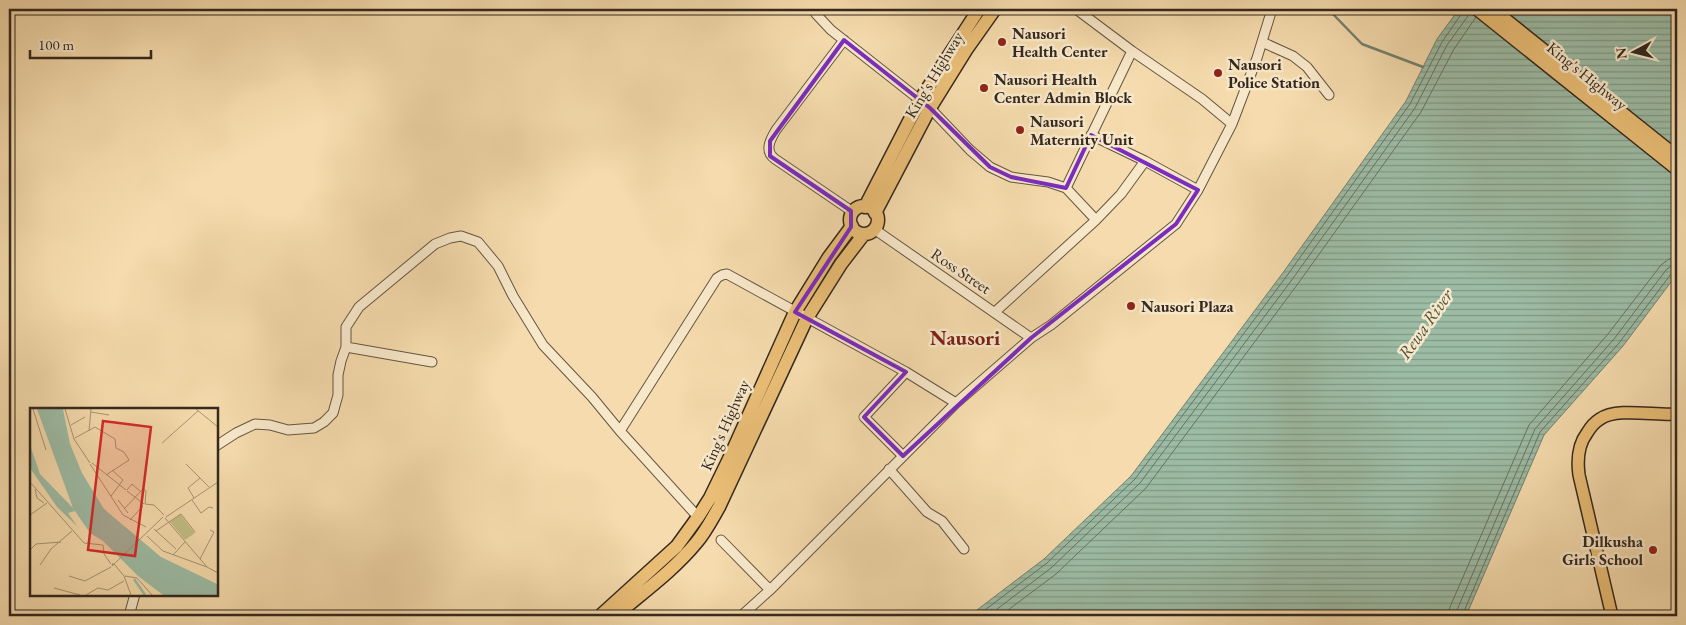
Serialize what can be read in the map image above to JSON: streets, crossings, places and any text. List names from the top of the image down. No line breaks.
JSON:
{"streets":{"highway":["King's Highway"],"street":["Ross Street"]},"crossings":[["King's Highway","Ross Street"]],"districts":["Nausori"],"water":["Rewa River"],"places":["Nausori Health Center","Nausori Police Station","Nausori Health Center Admin Block","Nausori Maternity Unit","Nausori Plaza","Dilkusha Girls School"],"scale_bar":"100 m","north":"left"}
